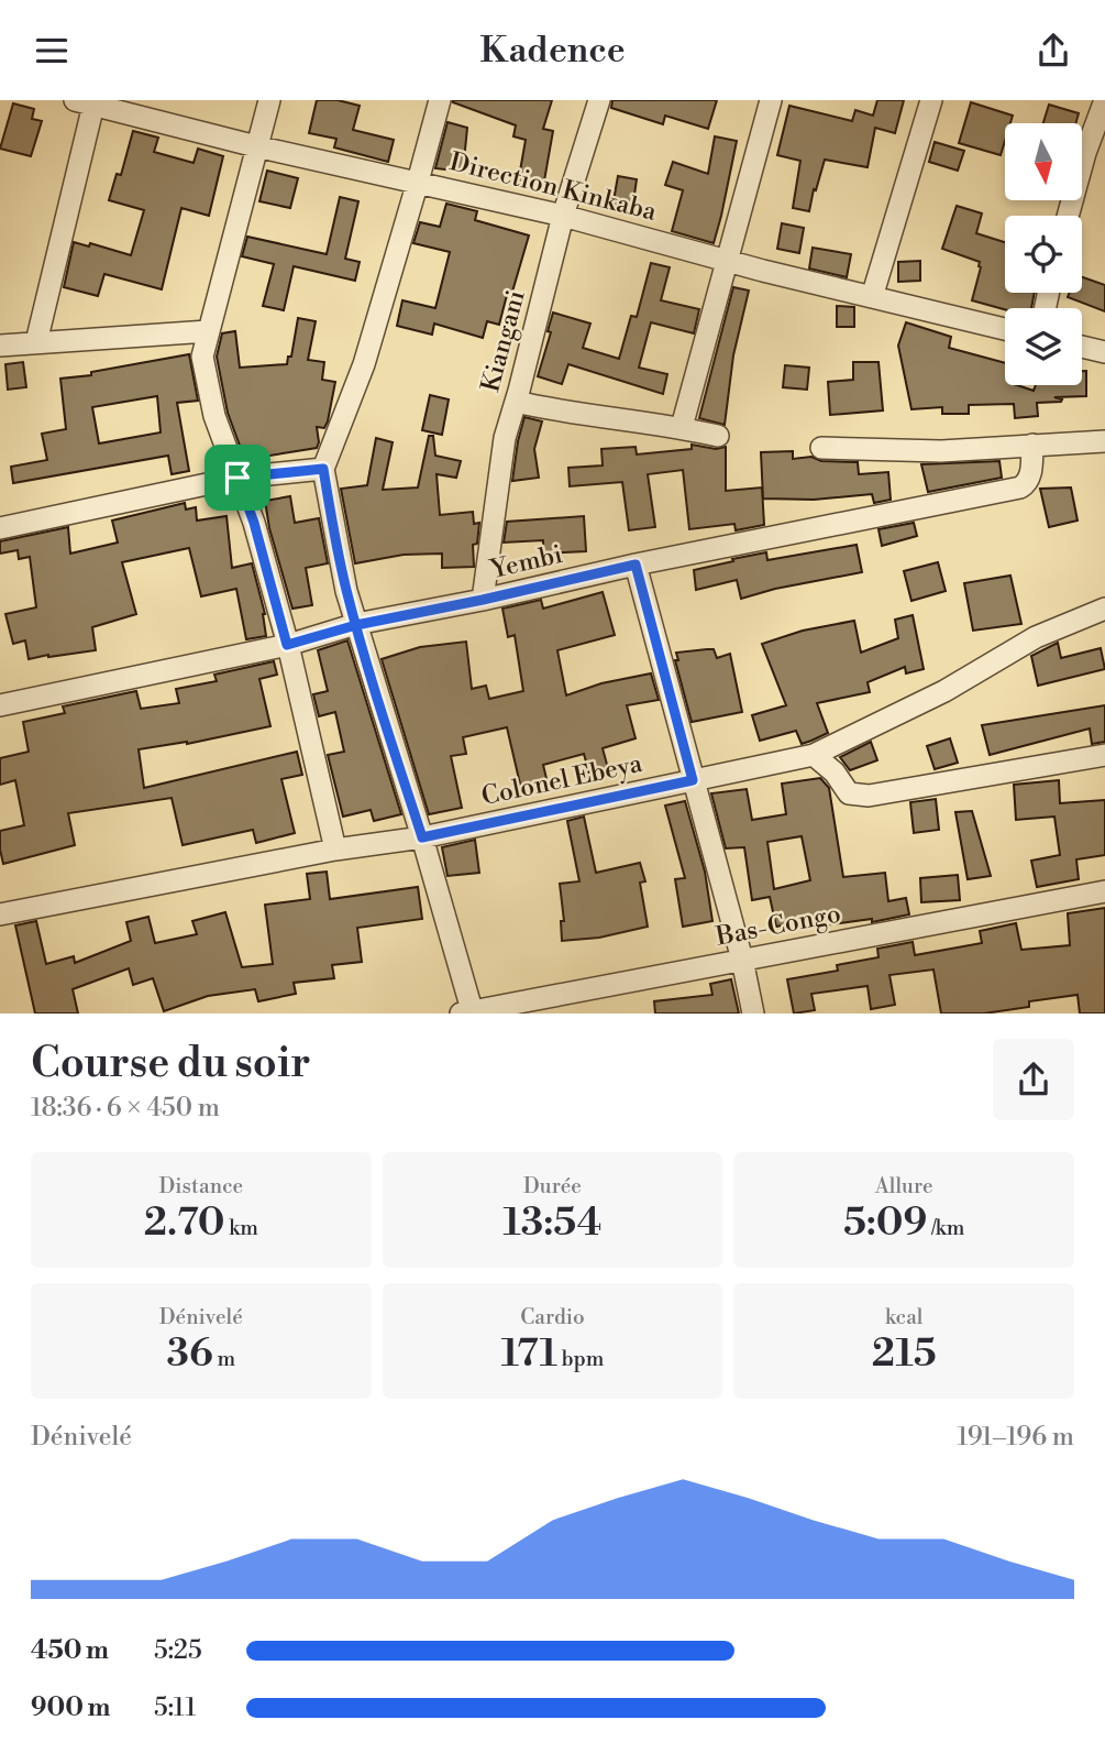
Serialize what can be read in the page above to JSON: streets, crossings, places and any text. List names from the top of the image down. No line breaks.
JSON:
{"streets":{"street":["Direction Kinkaba","Kiangani","Yembi","Colonel Ebeya","Bas-Congo"]},"crossings":[["Direction Kinkaba","Kiangani"],["Kiangani","Yembi"]],"north":"bottom","page":{"header":"Kadence","heading":["Course du soir","18:36 · 6 × 450 m"],"stats":[["Distance","2.70 km"],["Durée","13:54"],["Allure","5:09 /km"],["Dénivelé","36 m"],["Cardio","171 bpm"],["kcal","215"]],"chart":["Dénivelé","191–196 m"],"list":[{"name":"450 m","note":"5:25"},{"name":"900 m","note":"5:11"}]}}
